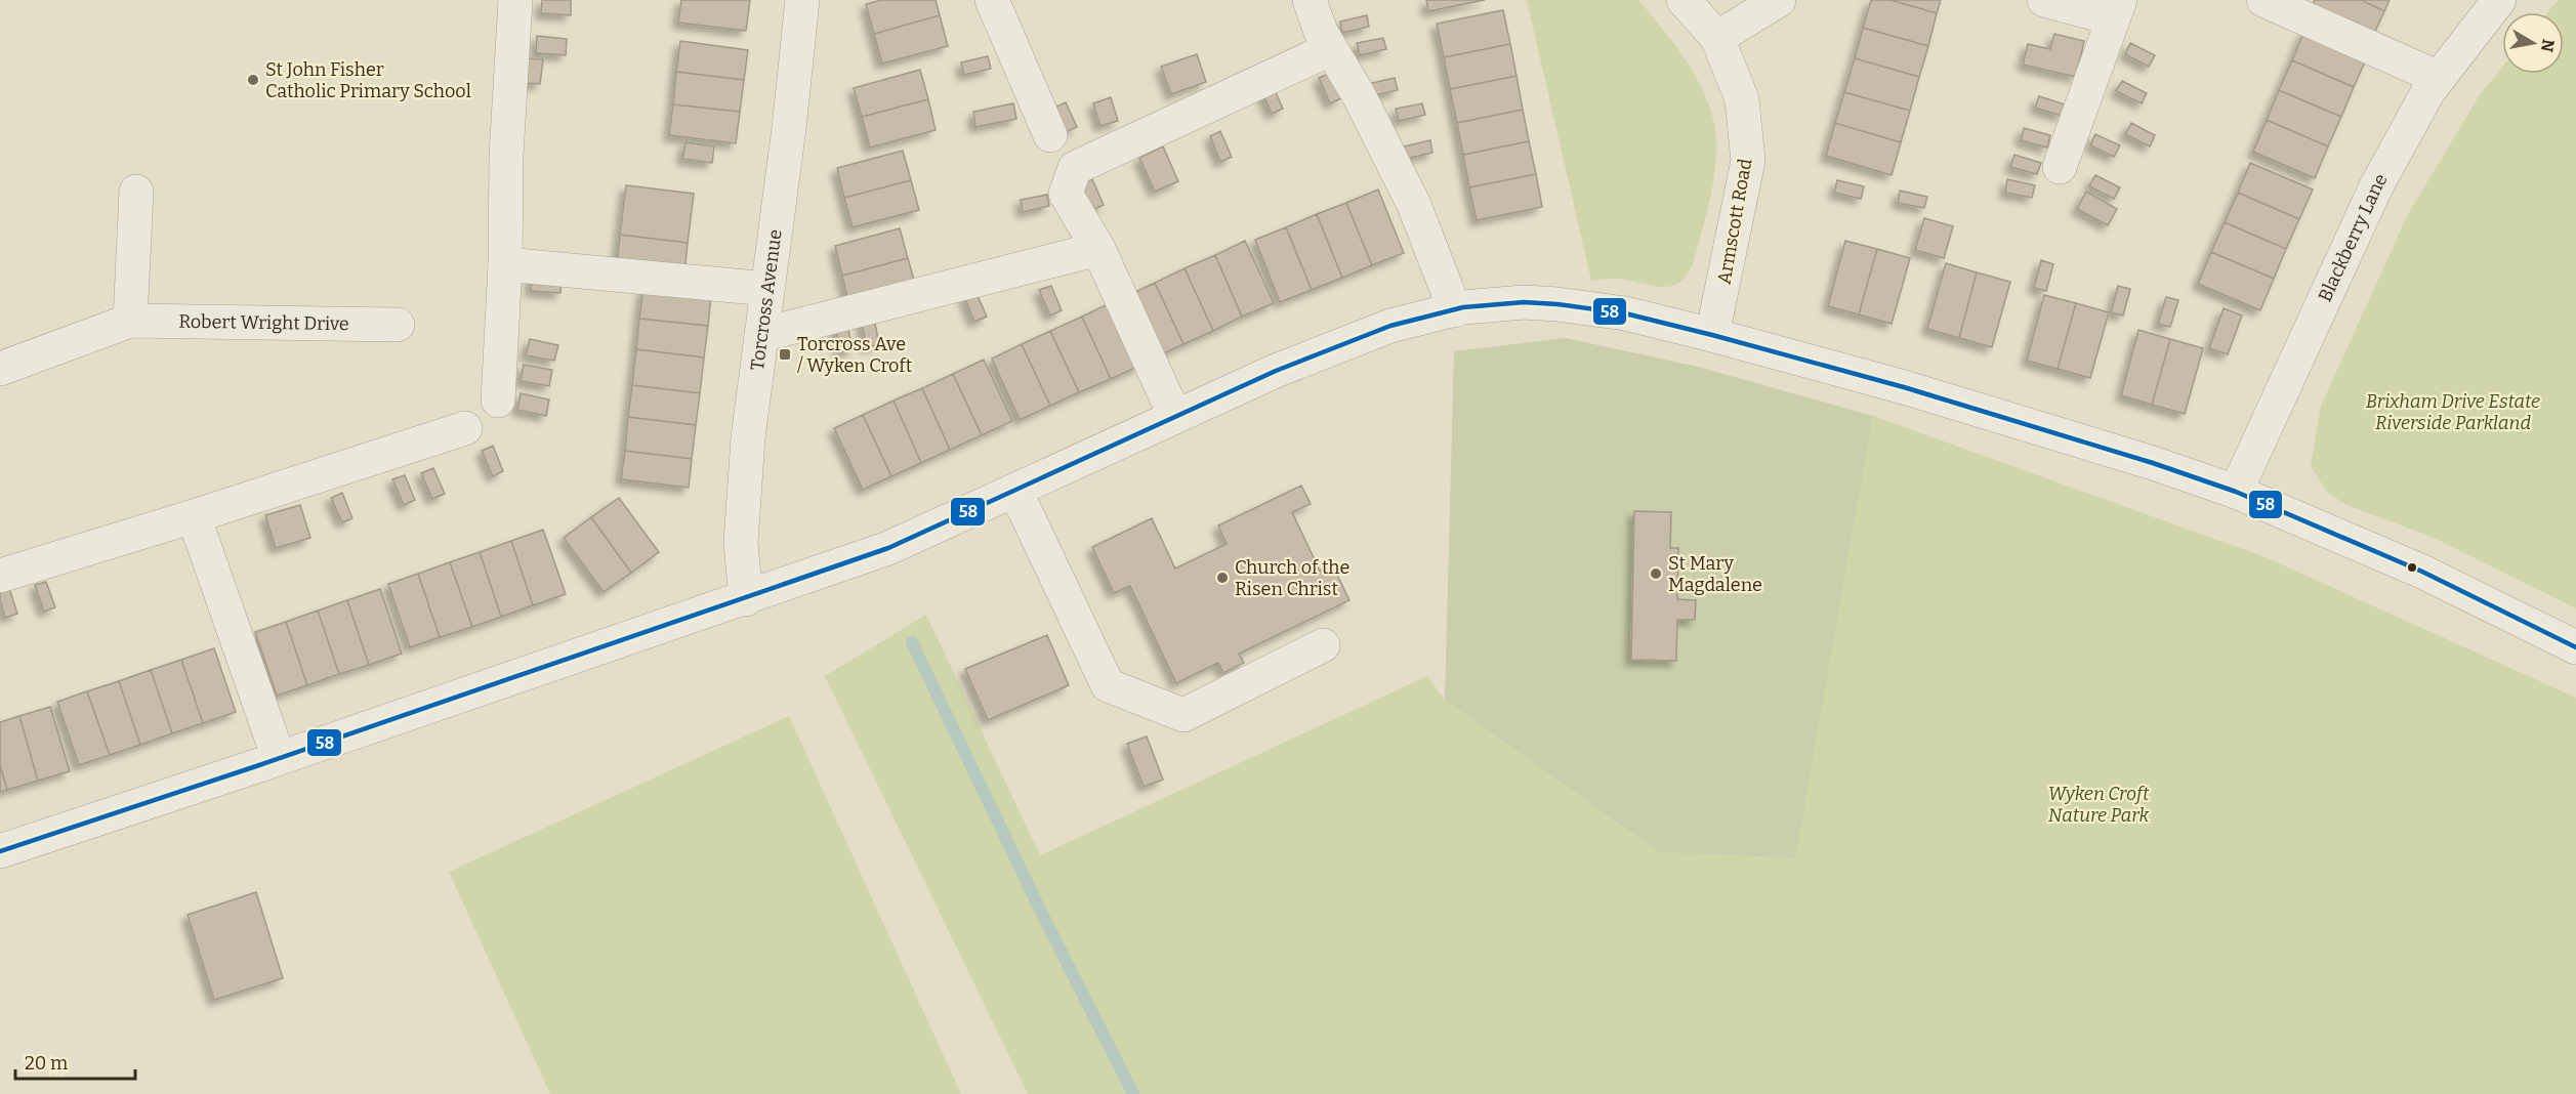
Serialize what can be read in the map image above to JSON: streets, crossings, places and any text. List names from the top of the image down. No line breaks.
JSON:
{"streets":{"street":["Armscott Road","Blackberry Lane","Torcross Avenue","Robert Wright Drive"]},"parks":["Brixham Drive Estate Riverside Parkland","Wyken Croft Nature Park"],"places":{"other":["St John Fisher Catholic Primary School","St Mary Magdalene","Church of the Risen Christ"],"transit":["Torcross Ave / Wyken Croft"]},"lines":["transit line 58"],"scale_bar":"20 m","north":"right"}
